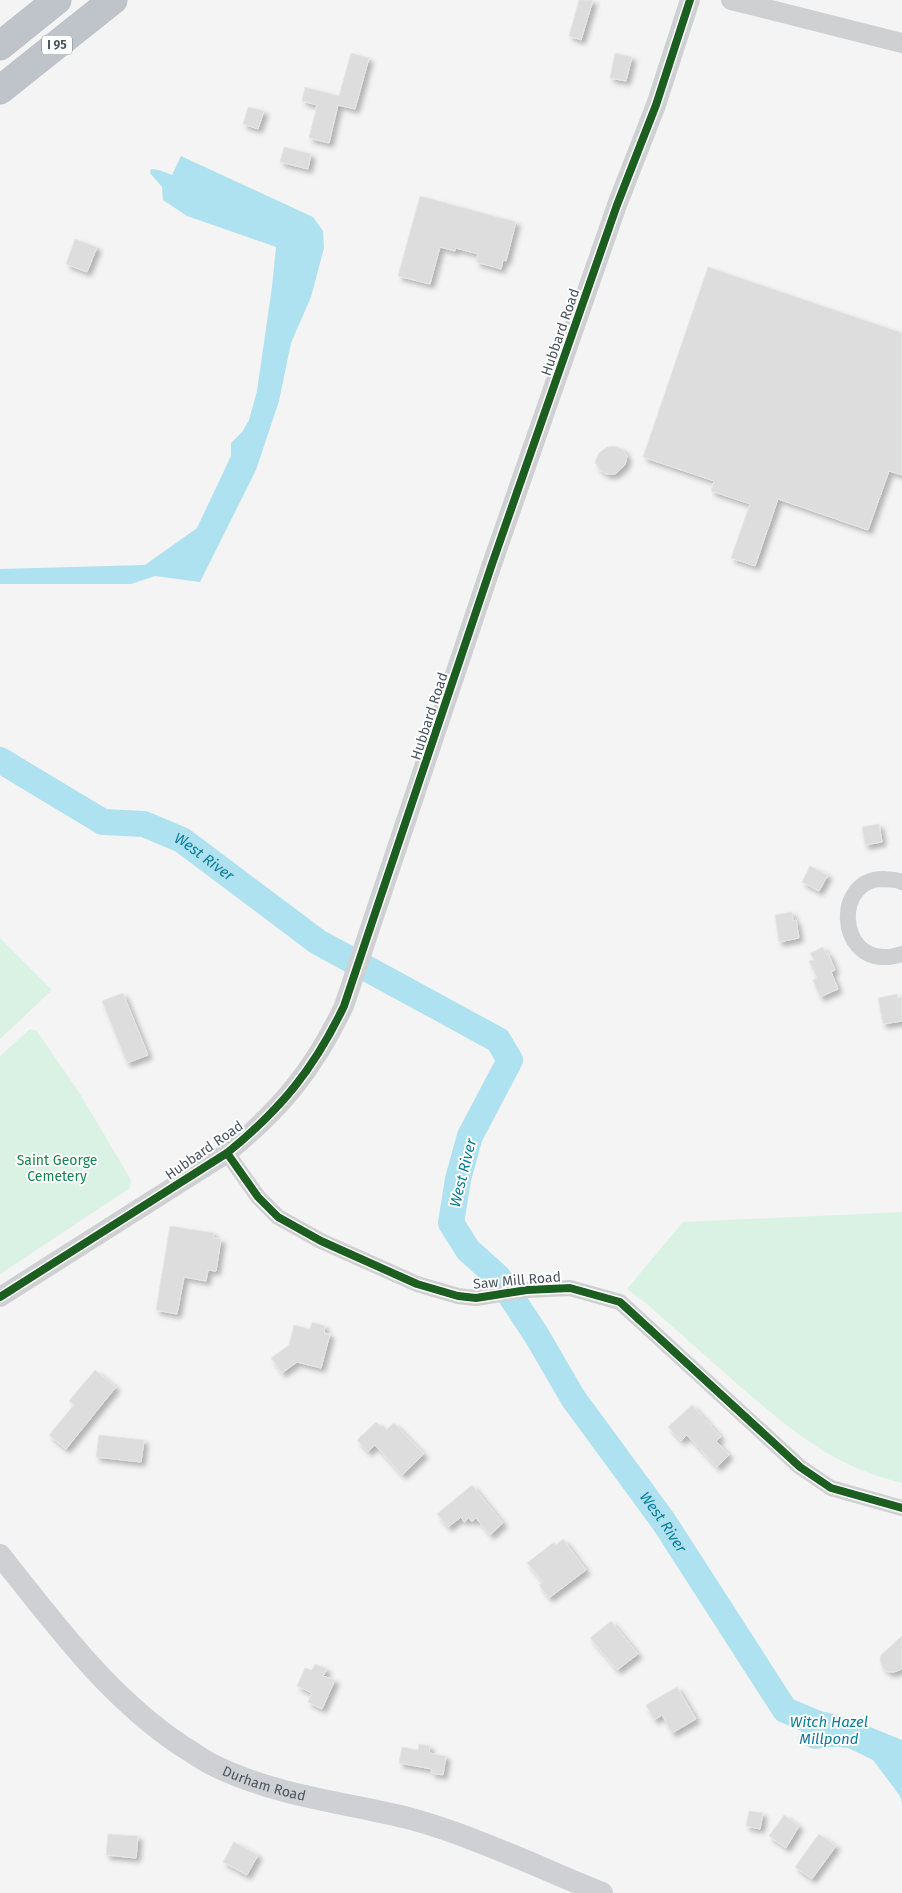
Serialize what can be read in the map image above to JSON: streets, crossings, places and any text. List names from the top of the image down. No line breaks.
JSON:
{"streets":{"highway":["I 95"],"main road":["Durham Road"],"street":["Hubbard Road","Saw Mill Road"]},"crossings":[["Hubbard Road","Saw Mill Road"]],"water":["West River","Witch Hazel Millpond"],"parks":["Saint George Cemetery"]}
